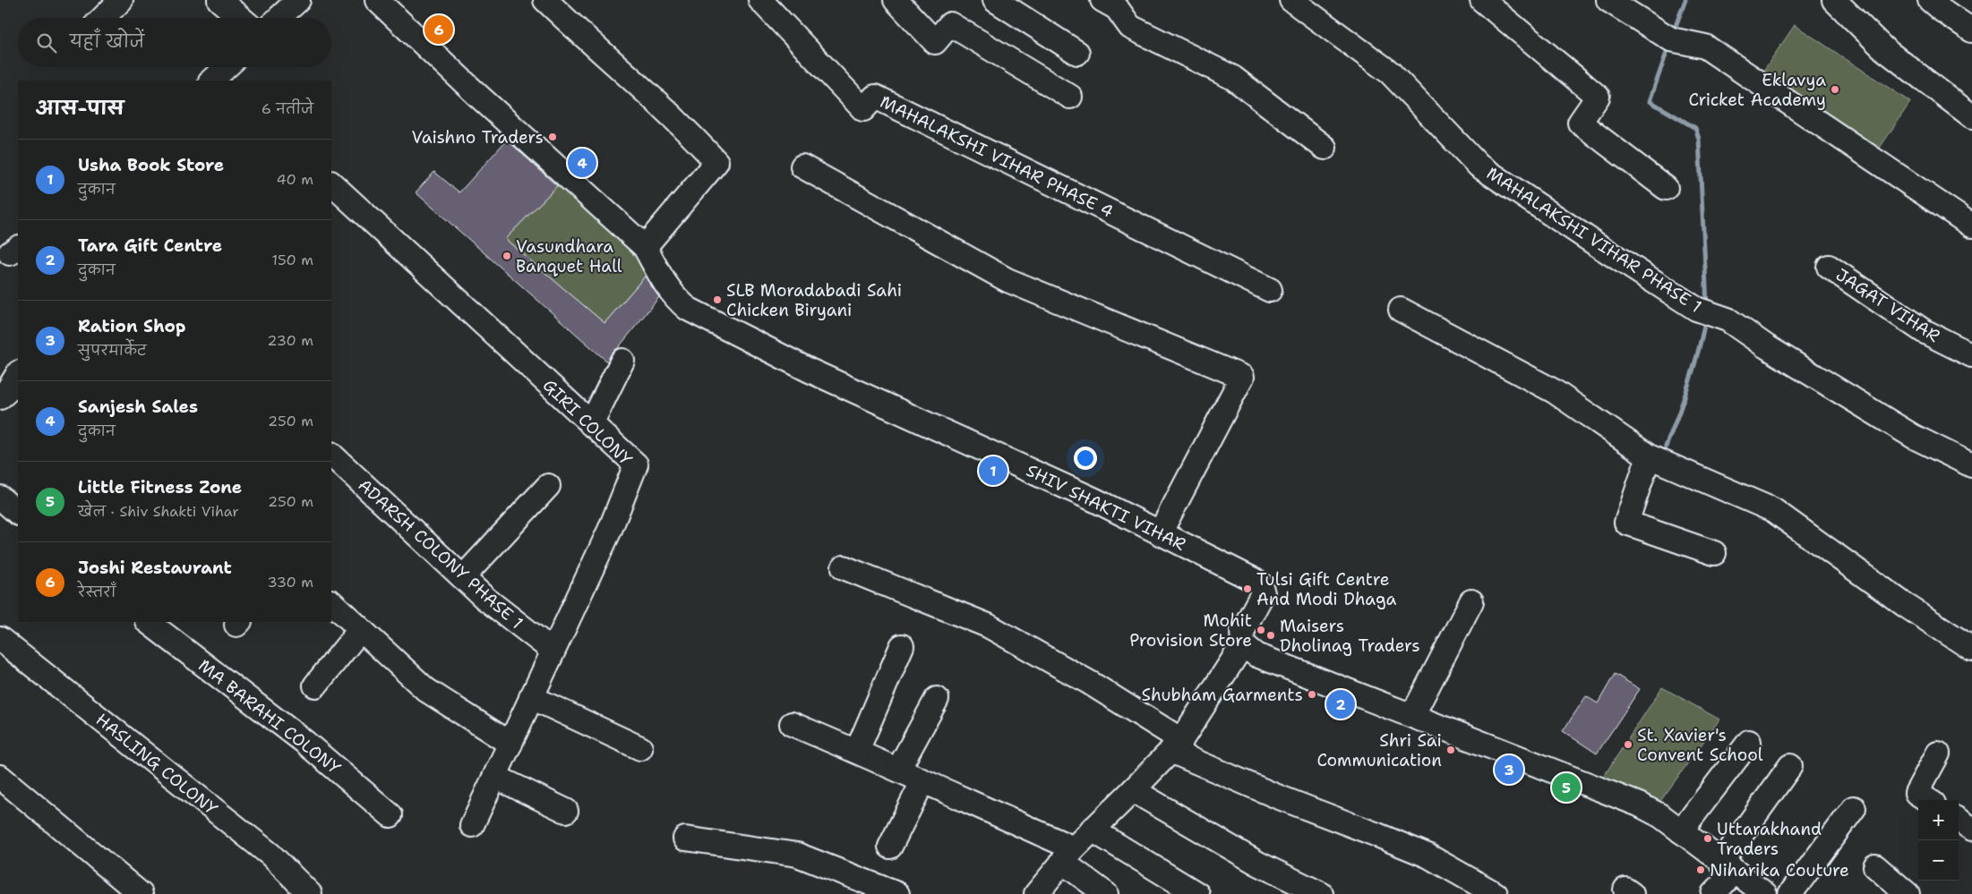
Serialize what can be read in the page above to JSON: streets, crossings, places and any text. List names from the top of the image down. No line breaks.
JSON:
{"streets":{"street":["MAHALAKSHI VIHAR PHASE 4","MAHALAKSHI VIHAR PHASE 1","JAGAT VIHAR","GIRI COLONY","SHIV SHAKTI VIHAR","ADARSH COLONY PHASE 1","MA BARAHI COLONY","HASLING COLONY"]},"crossings":[["GIRI COLONY","ADARSH COLONY PHASE 1"]],"places":["Eklavya Cricket Academy","Vaishno Traders","Vasundhara Banquet Hall","SLB Moradabadi Sahi Chicken Biryani","Tulsi Gift Centre And Modi Dhaga","Mohit Provision Store","Maisers Dholinag Traders","Shubham Garments","St. Xavier's Convent School","Shri Sai Communication","Uttarakhand Traders","Niharika Couture"],"page":{"pins":["6","4","1","2","3","5"],"search":"यहाँ खोजें","heading":["आस-पास","6 नतीजे"],"list":[{"mark":"1","name":"Usha Book Store","note":"दुकान","value":"40 m"},{"mark":"2","name":"Tara Gift Centre","note":"दुकान","value":"150 m"},{"mark":"3","name":"Ration Shop","note":"सुपरमार्केट","value":"230 m"},{"mark":"4","name":"Sanjesh Sales","note":"दुकान","value":"250 m"},{"mark":"5","name":"Little Fitness Zone","note":"खेल · Shiv Shakti Vihar","value":"250 m"},{"mark":"6","name":"Joshi Restaurant","note":"रेस्तराँ","value":"330 m"}],"map_buttons":["+","−"]}}
